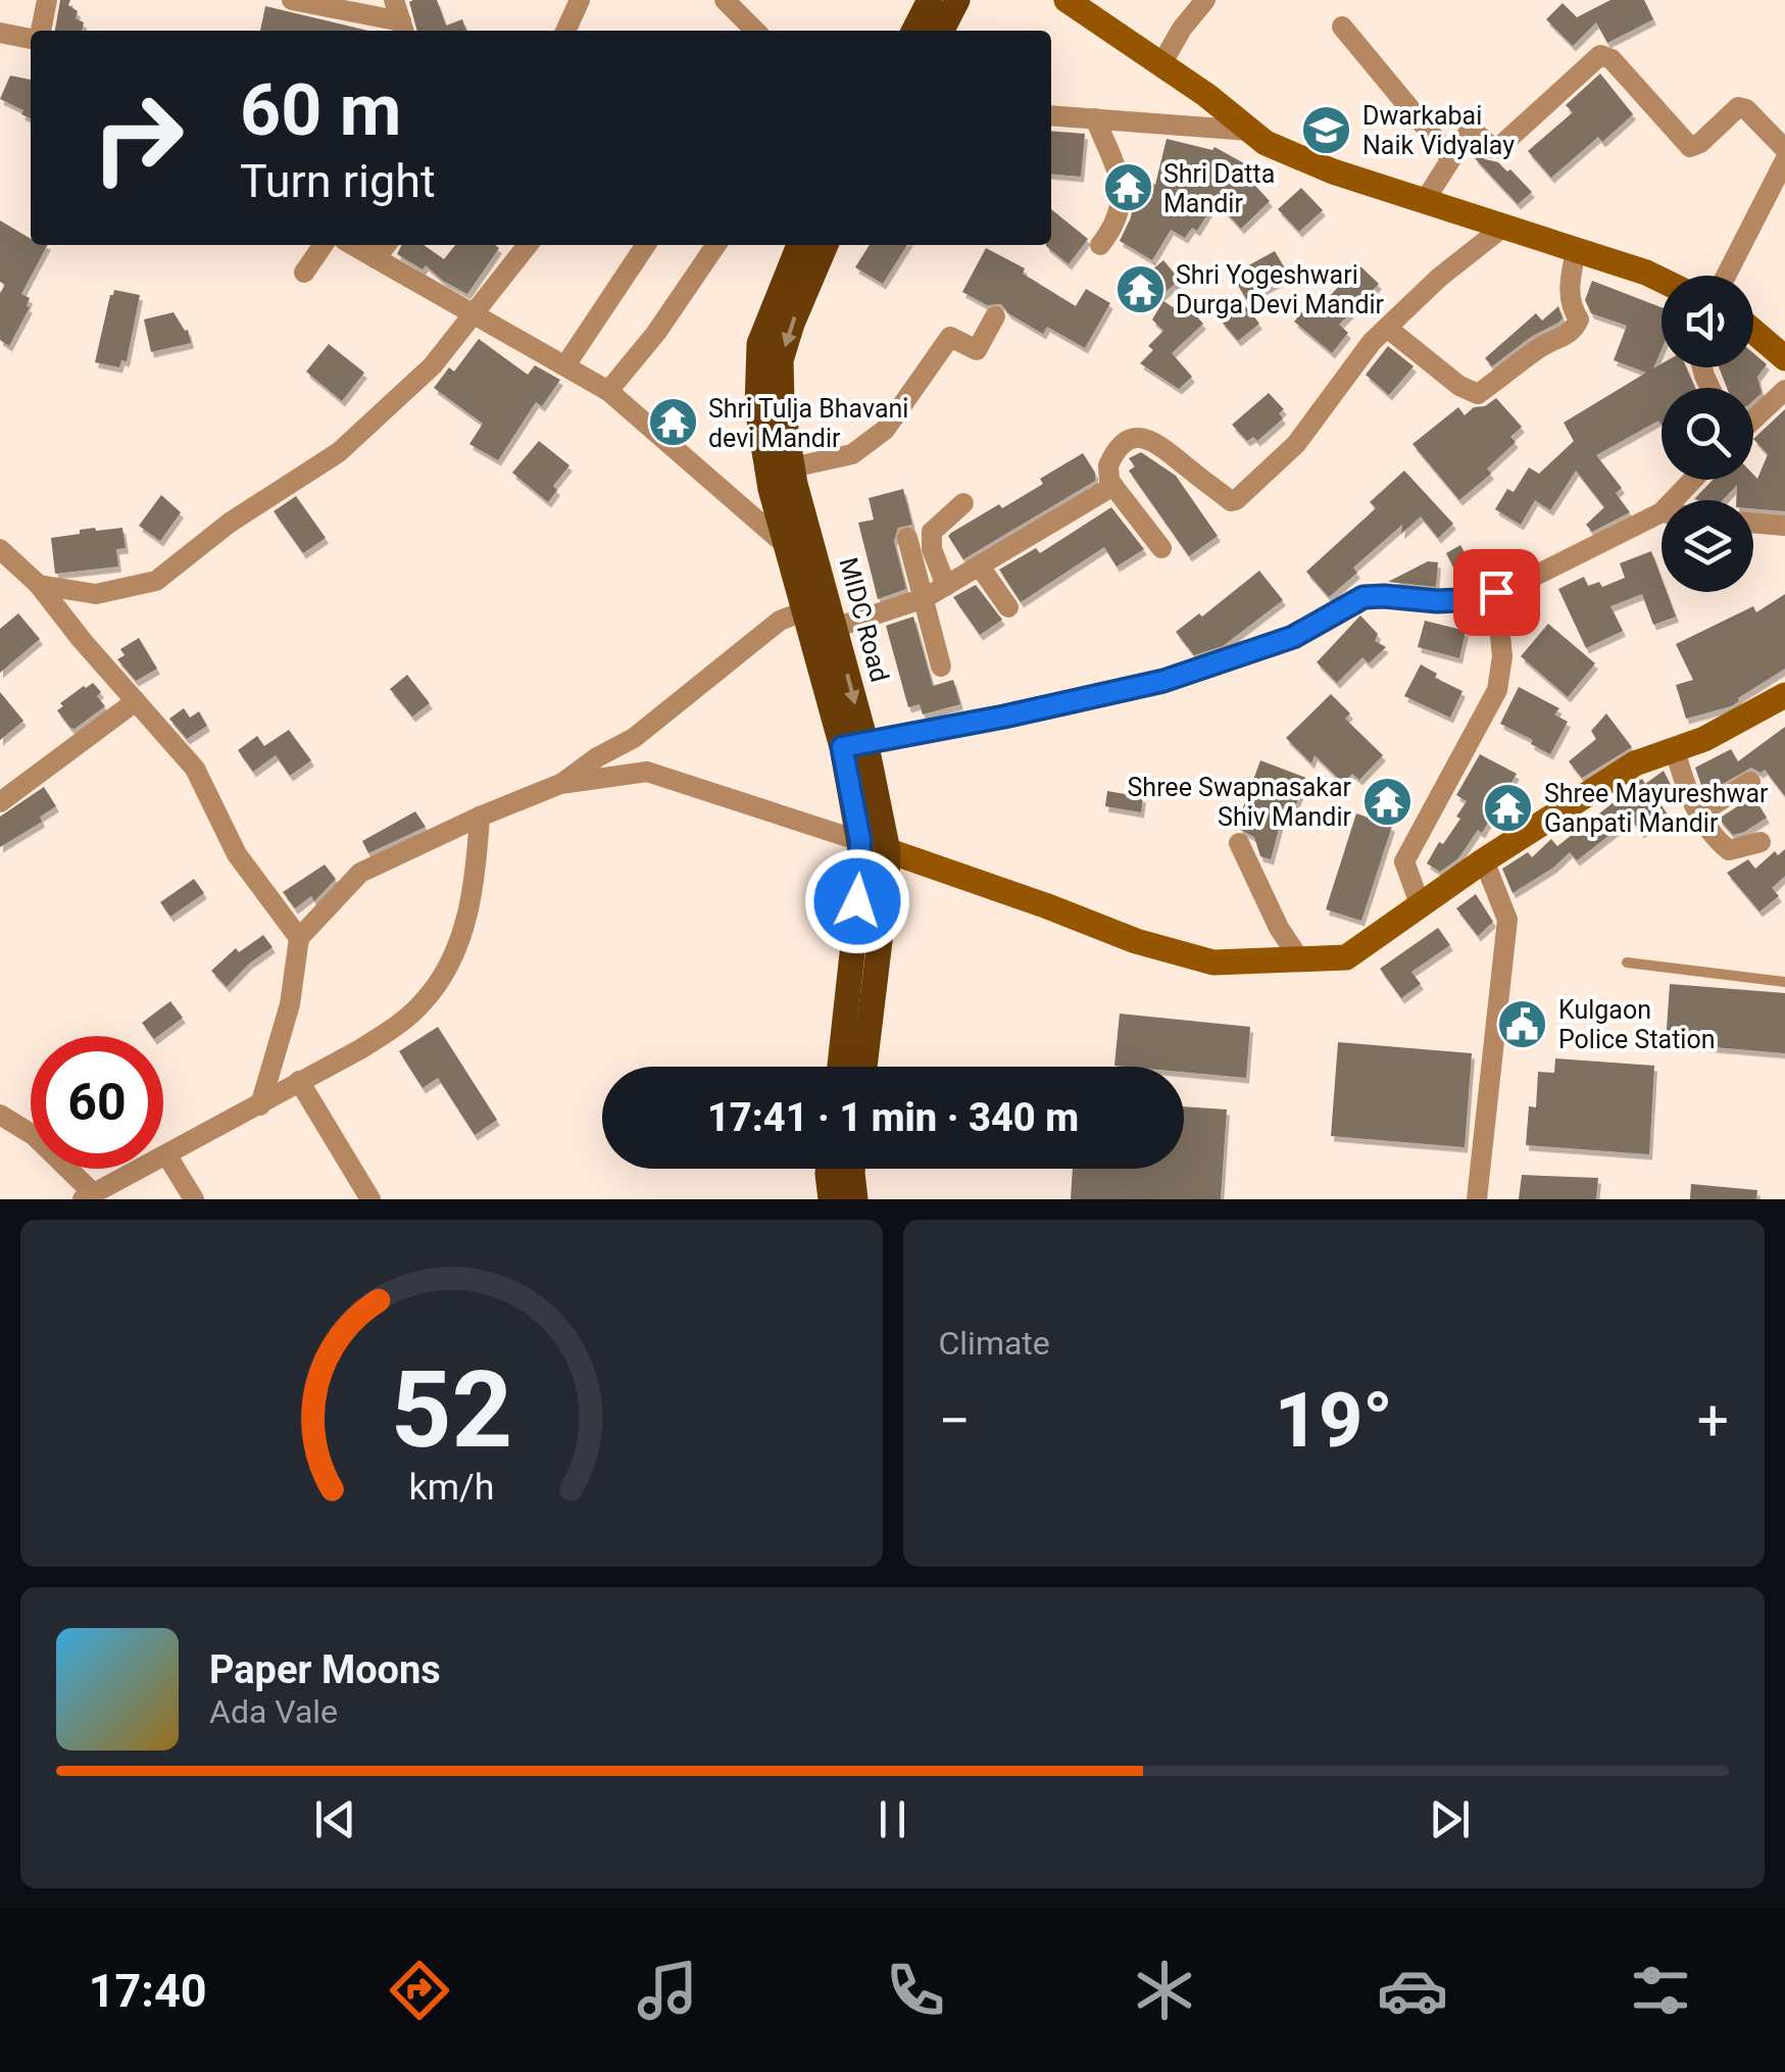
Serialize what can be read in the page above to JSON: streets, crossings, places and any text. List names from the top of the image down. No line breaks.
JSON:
{"streets":{"main road":["MIDC Road"]},"places":{"school or university":["Dwarkabai Naik Vidyalay"],"temple":["Shri Datta Mandir","Shri Yogeshwari Durga Devi Mandir","Shri Tulja Bhavani devi Mandir","Shree Swapnasakar Shiv Mandir","Shree Mayureshwar Ganpati Mandir"],"public building":["Kulgaon Police Station"]},"page":{"turn":["60 m","Turn right"],"limit":"60","trip":"17:41 · 1 min · 340 m","tile":"Climate","heat":["−","19°","+"],"song":["Paper Moons","Ada Vale"],"tabs":"17:40","gauge":["52","km/h"]}}
